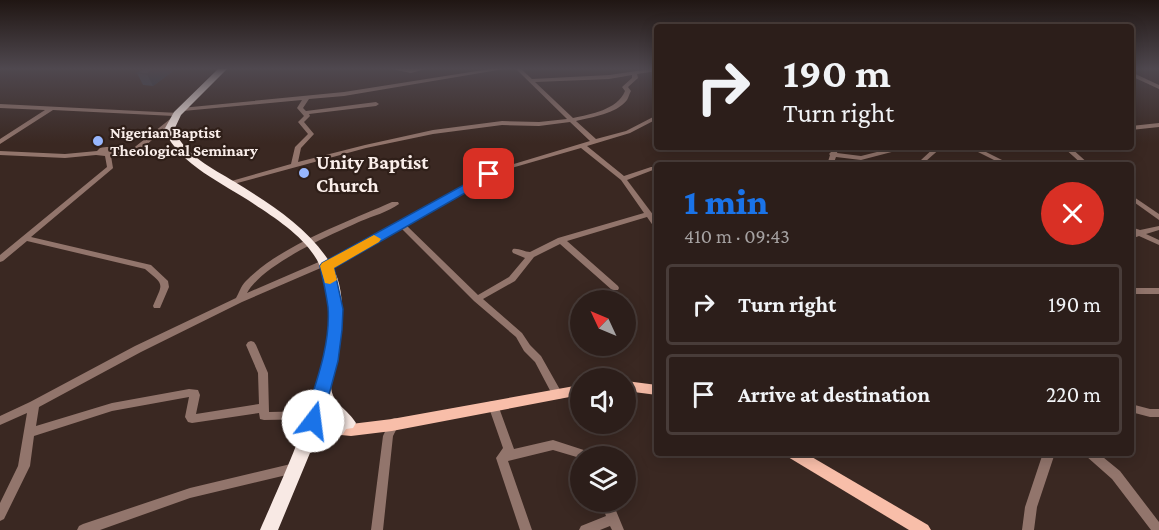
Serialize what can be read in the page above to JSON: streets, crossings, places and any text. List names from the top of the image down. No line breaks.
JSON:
{"places":["Nigerian Baptist Theological Seminary","Unity Baptist Church"],"north":"top left","page":{"turn":["190 m","Turn right"],"heading":["1 min","410 m · 09:43"],"list":[{"name":"Turn right","value":"190 m"},{"name":"Arrive at destination","value":"220 m"}]}}
